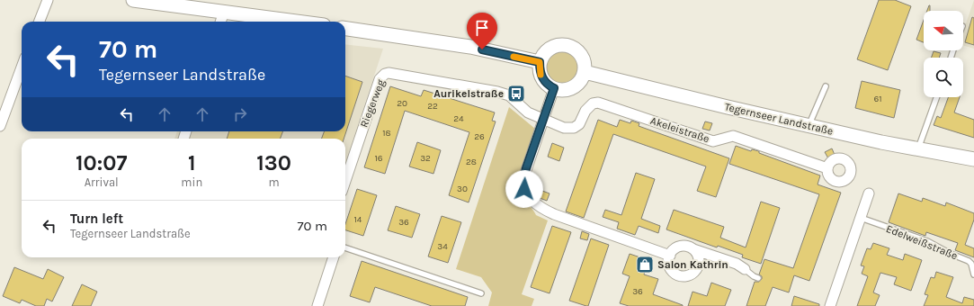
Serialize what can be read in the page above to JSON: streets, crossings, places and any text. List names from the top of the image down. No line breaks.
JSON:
{"streets":{"main road":["Tegernseer Landstraße"],"street":["Riegerweg","Akeleistraße"],"lane":["Edelweißstraße"]},"crossings":[["Riegerweg","Akeleistraße"]],"places":{"bus stop":["Aurikelstraße"],"shop":["Salon Kathrin"]},"house_numbers":["61","20","22","24","18","26","16","32","28","30","14","36","34","36"],"north":"left","page":{"turn":["70 m","Tegernseer Landstraße"],"eta":["10:07","Arrival","1","min","130","m"],"list":[{"name":"Turn left","note":"Tegernseer Landstraße","value":"70 m"}]}}
